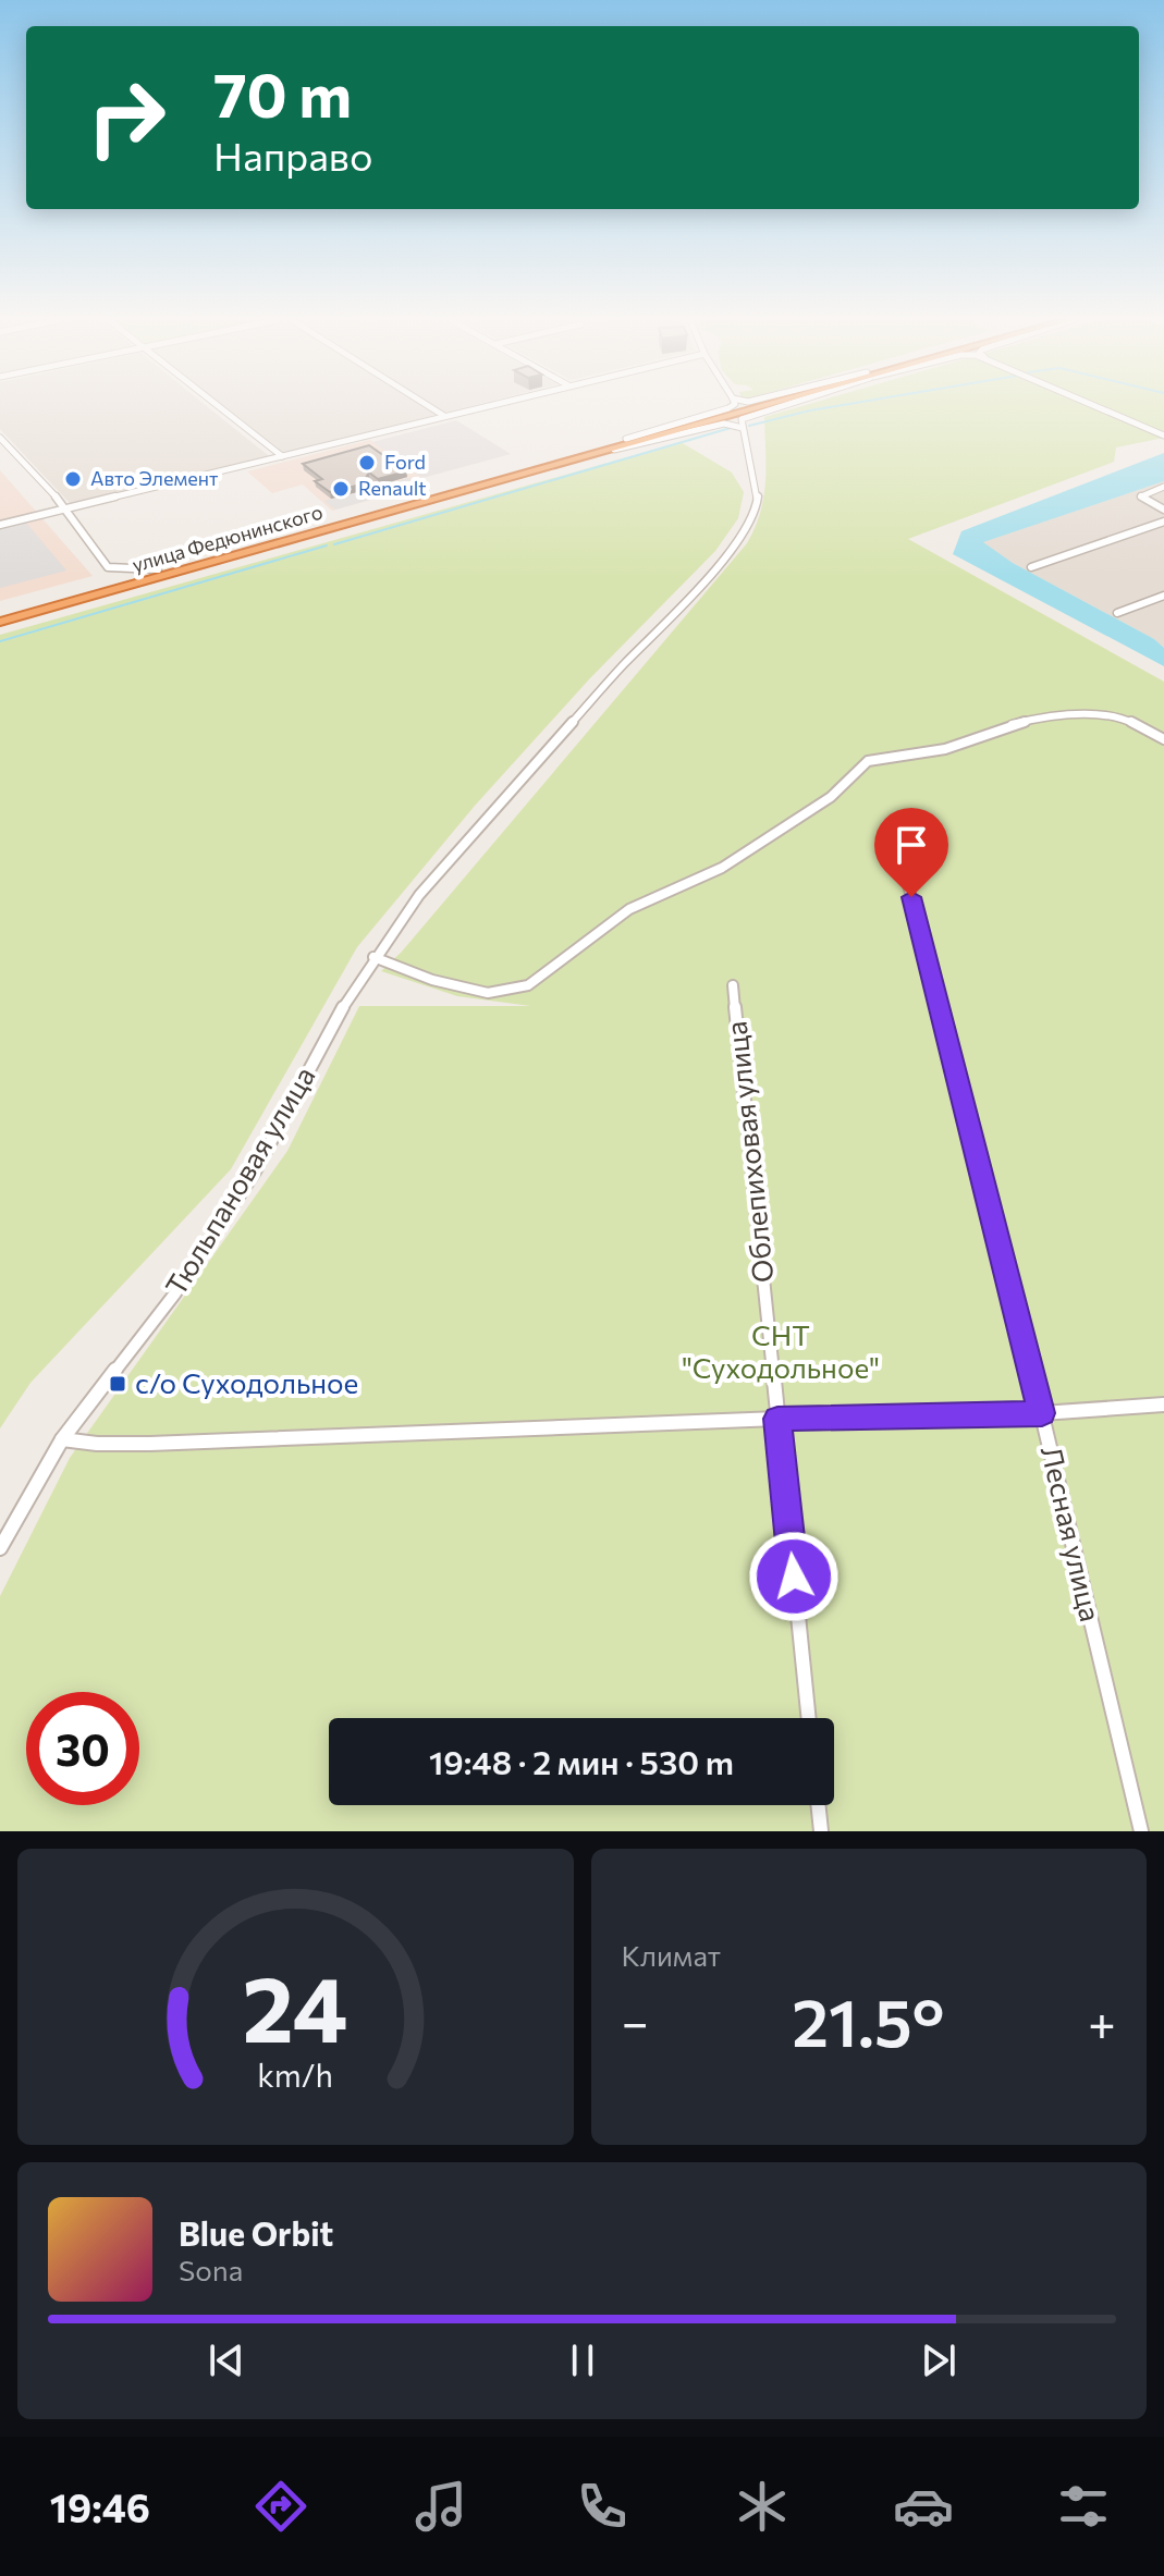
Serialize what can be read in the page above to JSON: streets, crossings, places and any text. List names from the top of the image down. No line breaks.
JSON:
{"streets":{"highway":["улица Федюнинского"],"street":["Облепиховая улица","Тюльпановая улица","Лесная улица"]},"parks":["СНТ \"Суходольное\""],"places":{"other":["Ford","Авто Элемент","Renault"],"transit":["с/о Суходольное"]},"page":{"turn":["70 m","Направо"],"limit":"30","trip":"19:48 · 2 мин · 530 m","tile":"Климат","heat":["−","21.5°","+"],"song":["Blue Orbit","Sona"],"tabs":"19:46","gauge":["24","km/h"]}}
